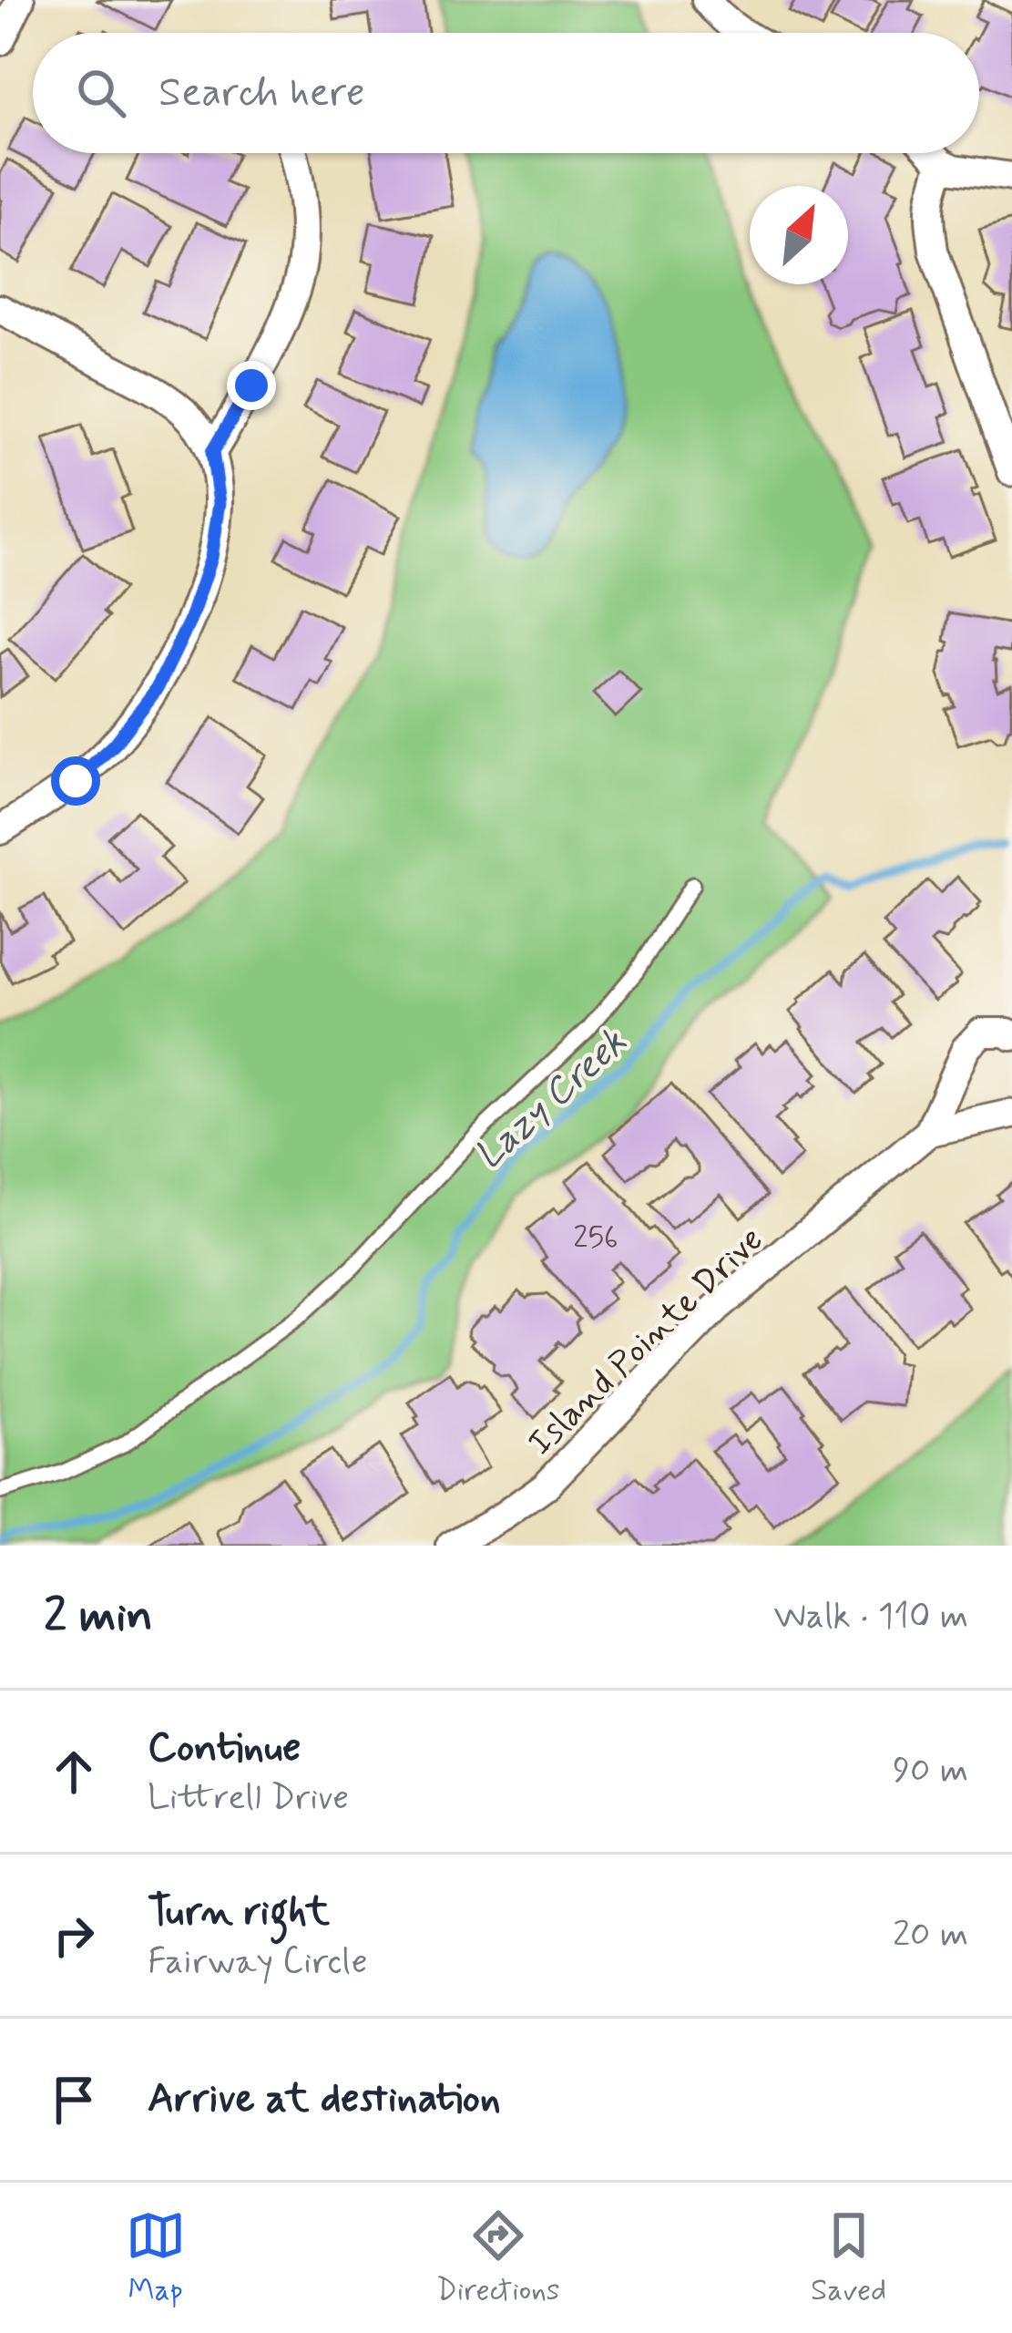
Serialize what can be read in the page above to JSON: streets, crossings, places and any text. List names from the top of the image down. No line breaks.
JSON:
{"streets":{"street":["Island Pointe Drive"]},"water":["Lazy Creek"],"house_numbers":["256"],"north":"top right","page":{"search":"Search here","heading":["2 min","Walk · 110 m"],"list":[["Continue","Littrell Drive","90 m"],["Turn right","Fairway Circle","20 m"],"Arrive at destination"],"nav":["Map","Directions","Saved"]}}
